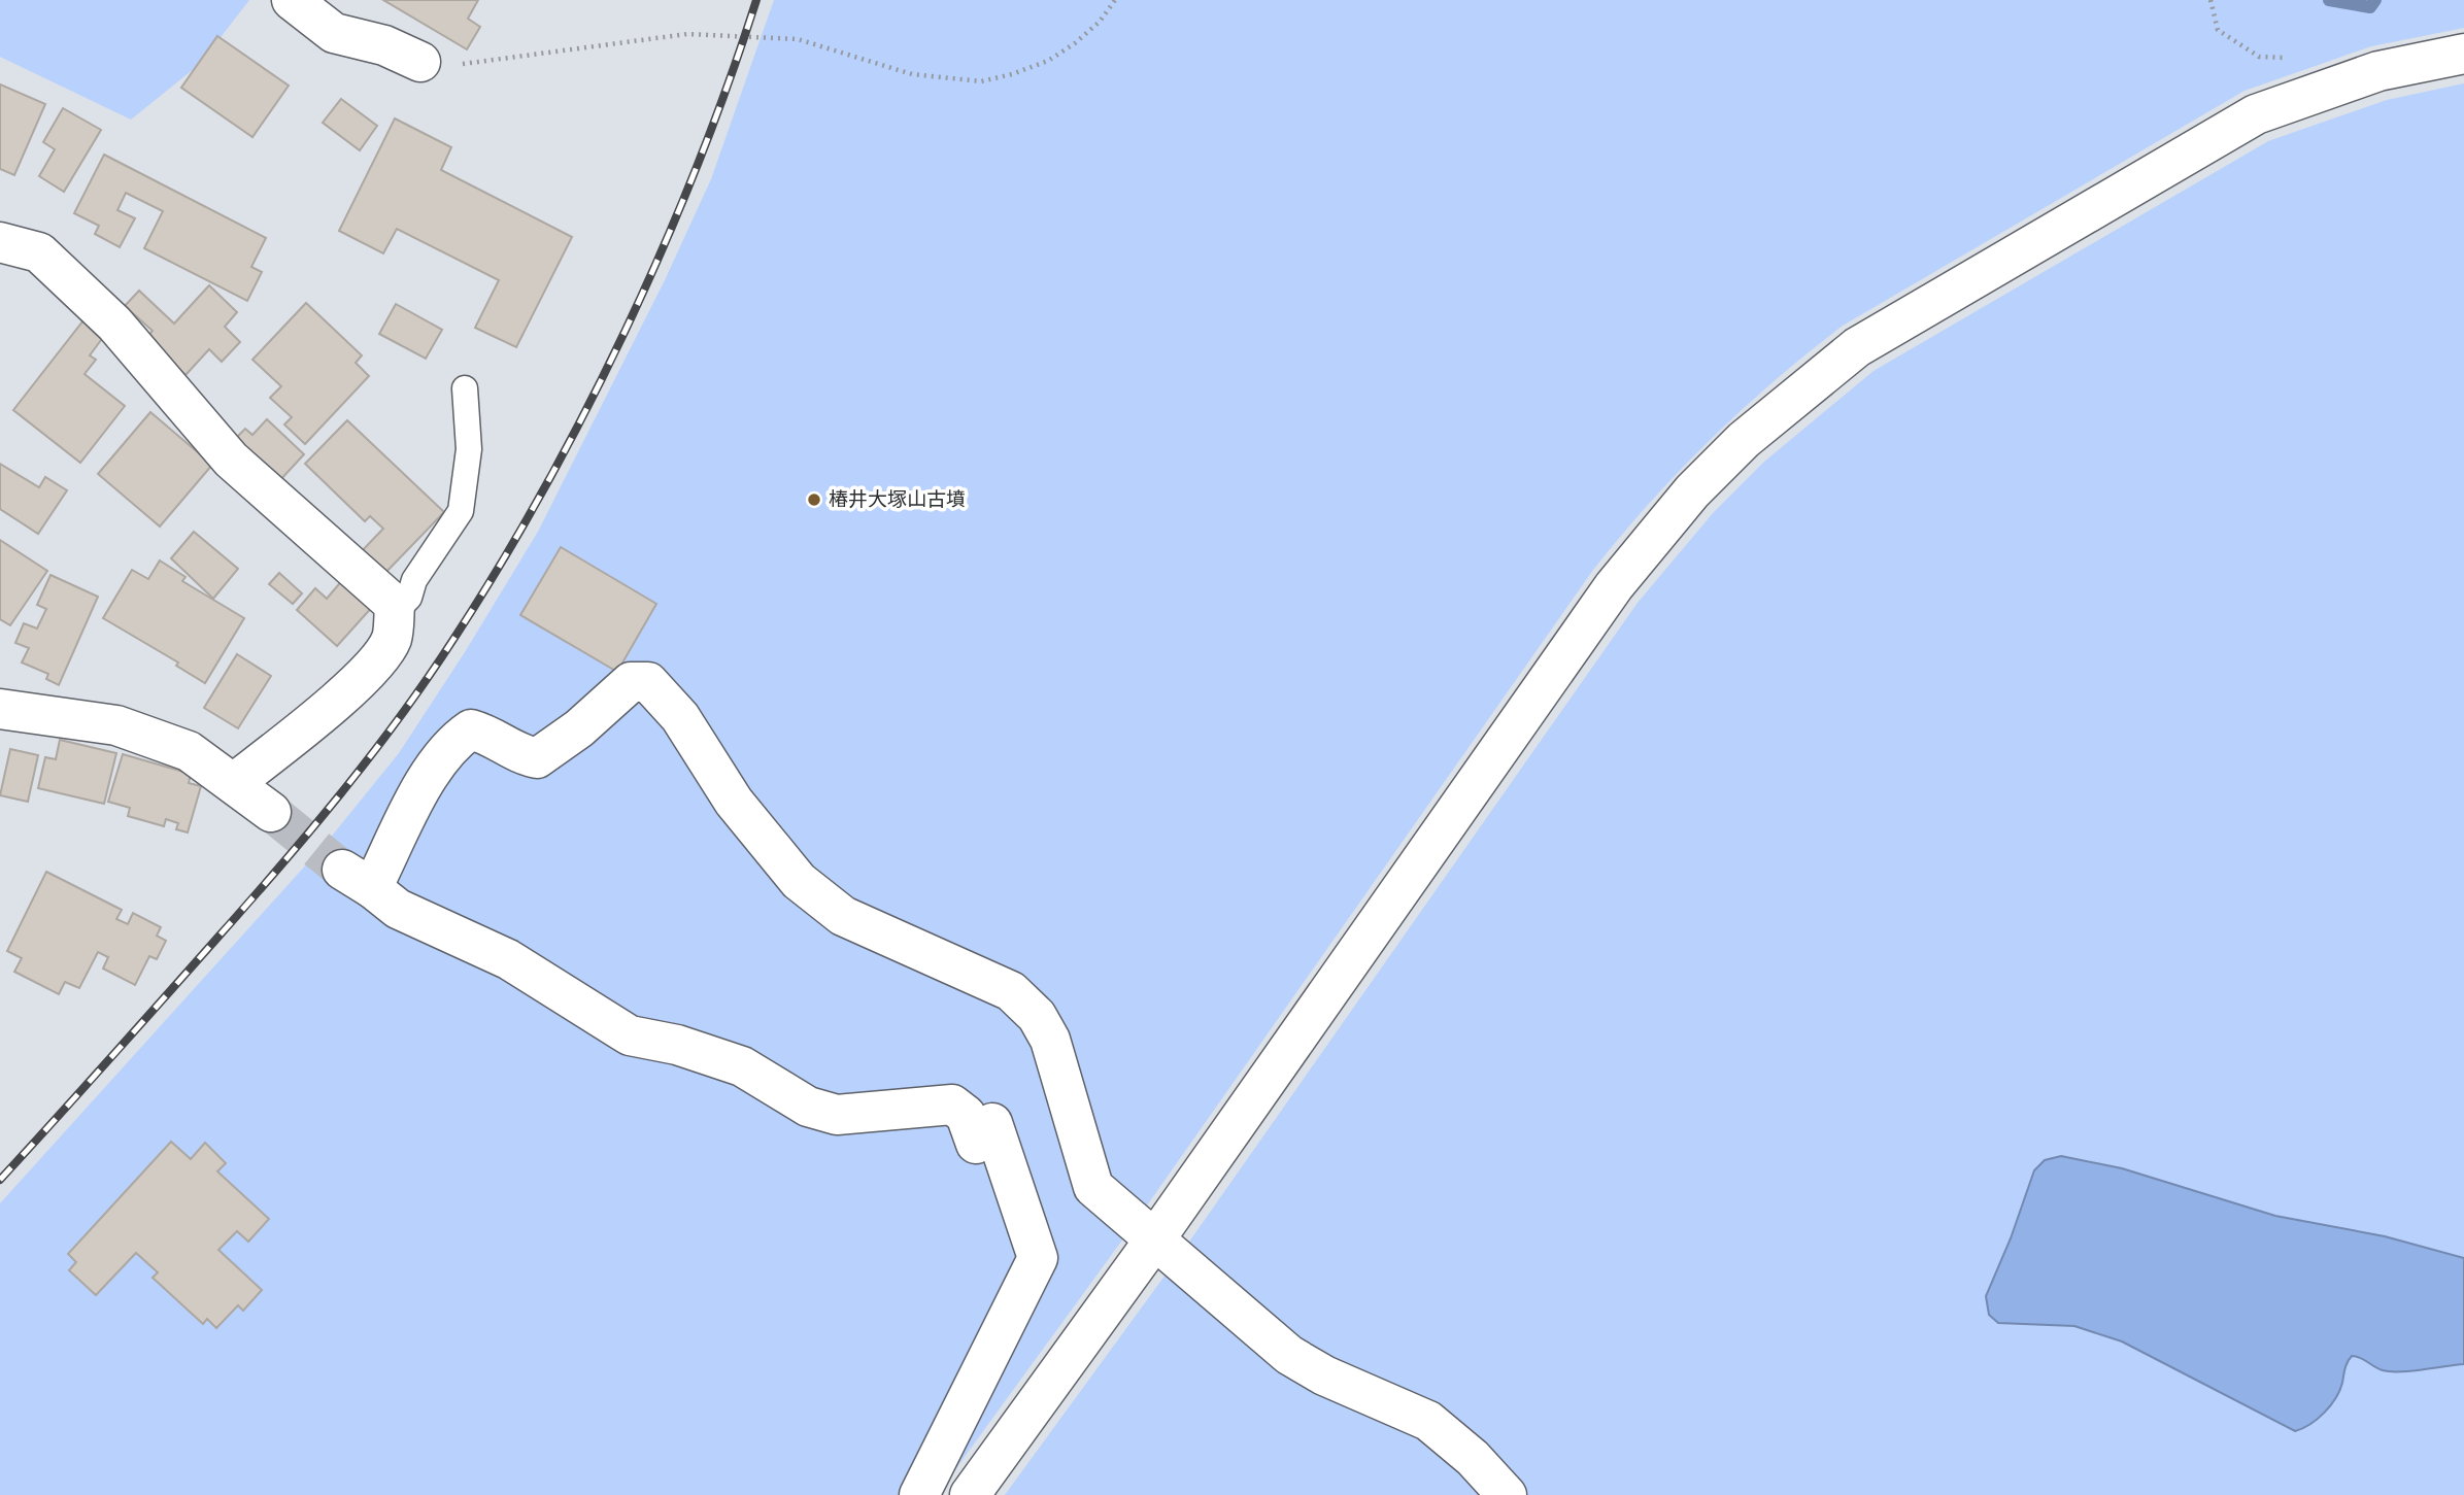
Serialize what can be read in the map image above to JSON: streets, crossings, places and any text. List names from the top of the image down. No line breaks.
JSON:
{"places":["椿井大塚山古墳"]}
